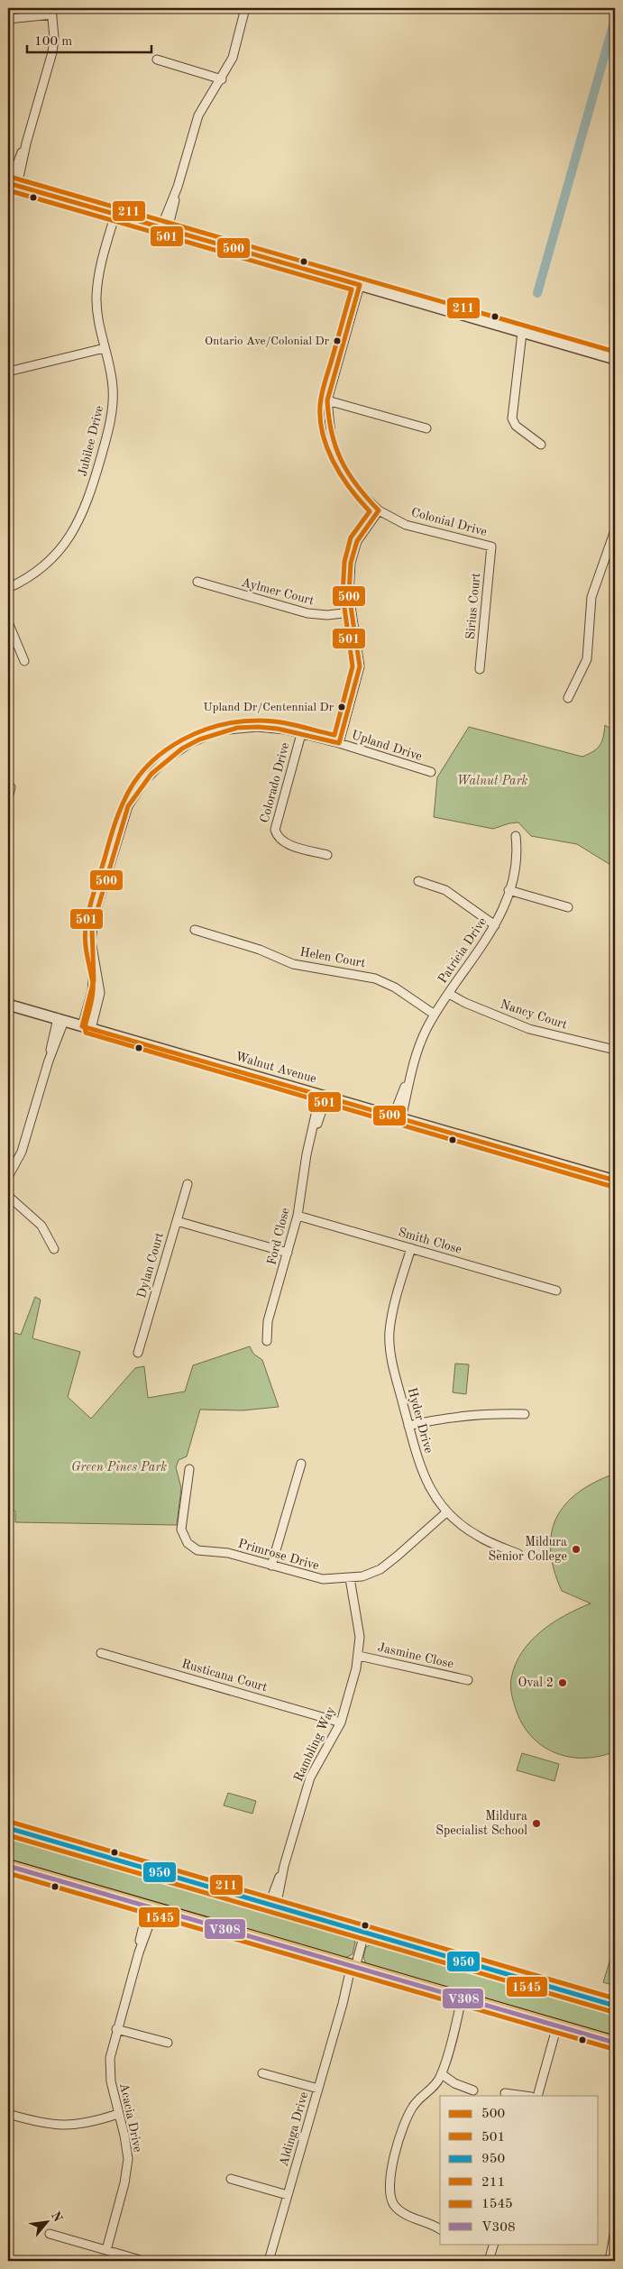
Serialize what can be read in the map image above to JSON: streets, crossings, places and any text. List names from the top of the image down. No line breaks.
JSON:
{"streets":{"street":["Jubilee Drive","Colonial Drive","Aylmer Court","Sirius Court","Upland Drive","Colorado Drive","Patricia Drive","Helen Court","Nancy Court","Walnut Avenue","Ford Close","Smith Close","Dylan Court","Hyder Drive","Primrose Drive","Jasmine Close","Rusticana Court","Rambling Way","Acacia Drive","Aldinga Drive"]},"crossings":[["Colonial Drive","Sirius Court"],["Upland Drive","Colorado Drive"],["Upland Drive","Walnut Avenue"],["Patricia Drive","Helen Court"],["Patricia Drive","Nancy Court"],["Patricia Drive","Walnut Avenue"],["Walnut Avenue","Ford Close"],["Ford Close","Smith Close"],["Smith Close","Hyder Drive"],["Hyder Drive","Primrose Drive"],["Primrose Drive","Rambling Way"],["Jasmine Close","Rambling Way"],["Rusticana Court","Rambling Way"]],"parks":["Walnut Park","Green Pines Park"],"places":["Ontario Ave/Colonial Dr","Upland Dr/Centennial Dr","Mildura Senior College","Oval 2","Mildura Specialist School"],"lines":["transit line 211","transit line 500","transit line 501","transit line 950","transit line 1545","transit line V308"],"legend":["500","501","950","211","1545","V308"],"scale_bar":"100 m","north":"top right"}
